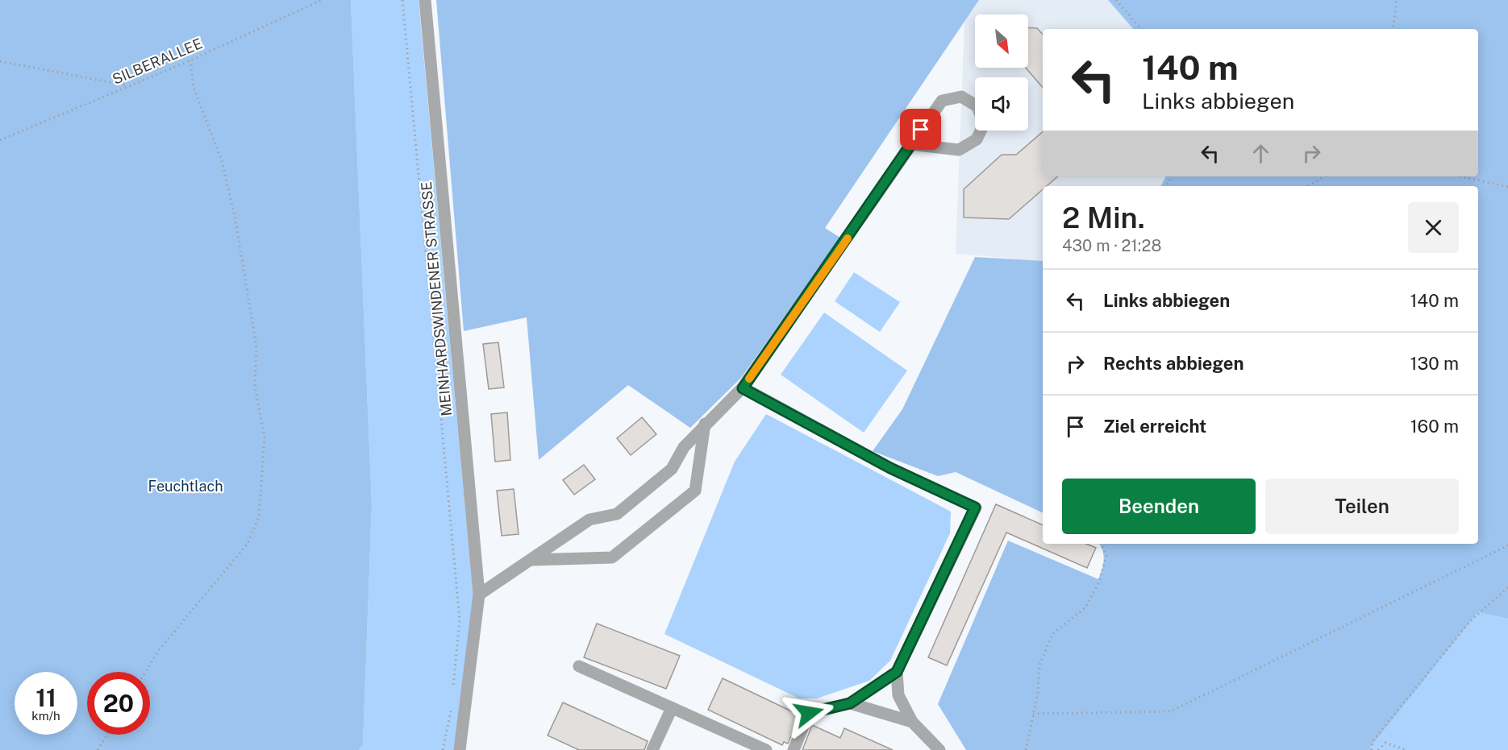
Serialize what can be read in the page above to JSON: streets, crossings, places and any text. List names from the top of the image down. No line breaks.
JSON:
{"streets":{"street":["MEINHARDSWINDENER STRASSE"],"path":["SILBERALLEE"]},"parks":["Feuchtlach"],"north":"bottom right","page":{"turn":["140 m","Links abbiegen"],"heading":["2 Min.","430 m · 21:28"],"list":[{"name":"Links abbiegen","value":"140 m"},{"name":"Rechts abbiegen","value":"130 m"},{"name":"Ziel erreicht","value":"160 m"}],"buttons":["Beenden","Teilen"],"speed":"11 km/h","limit":"20"}}
